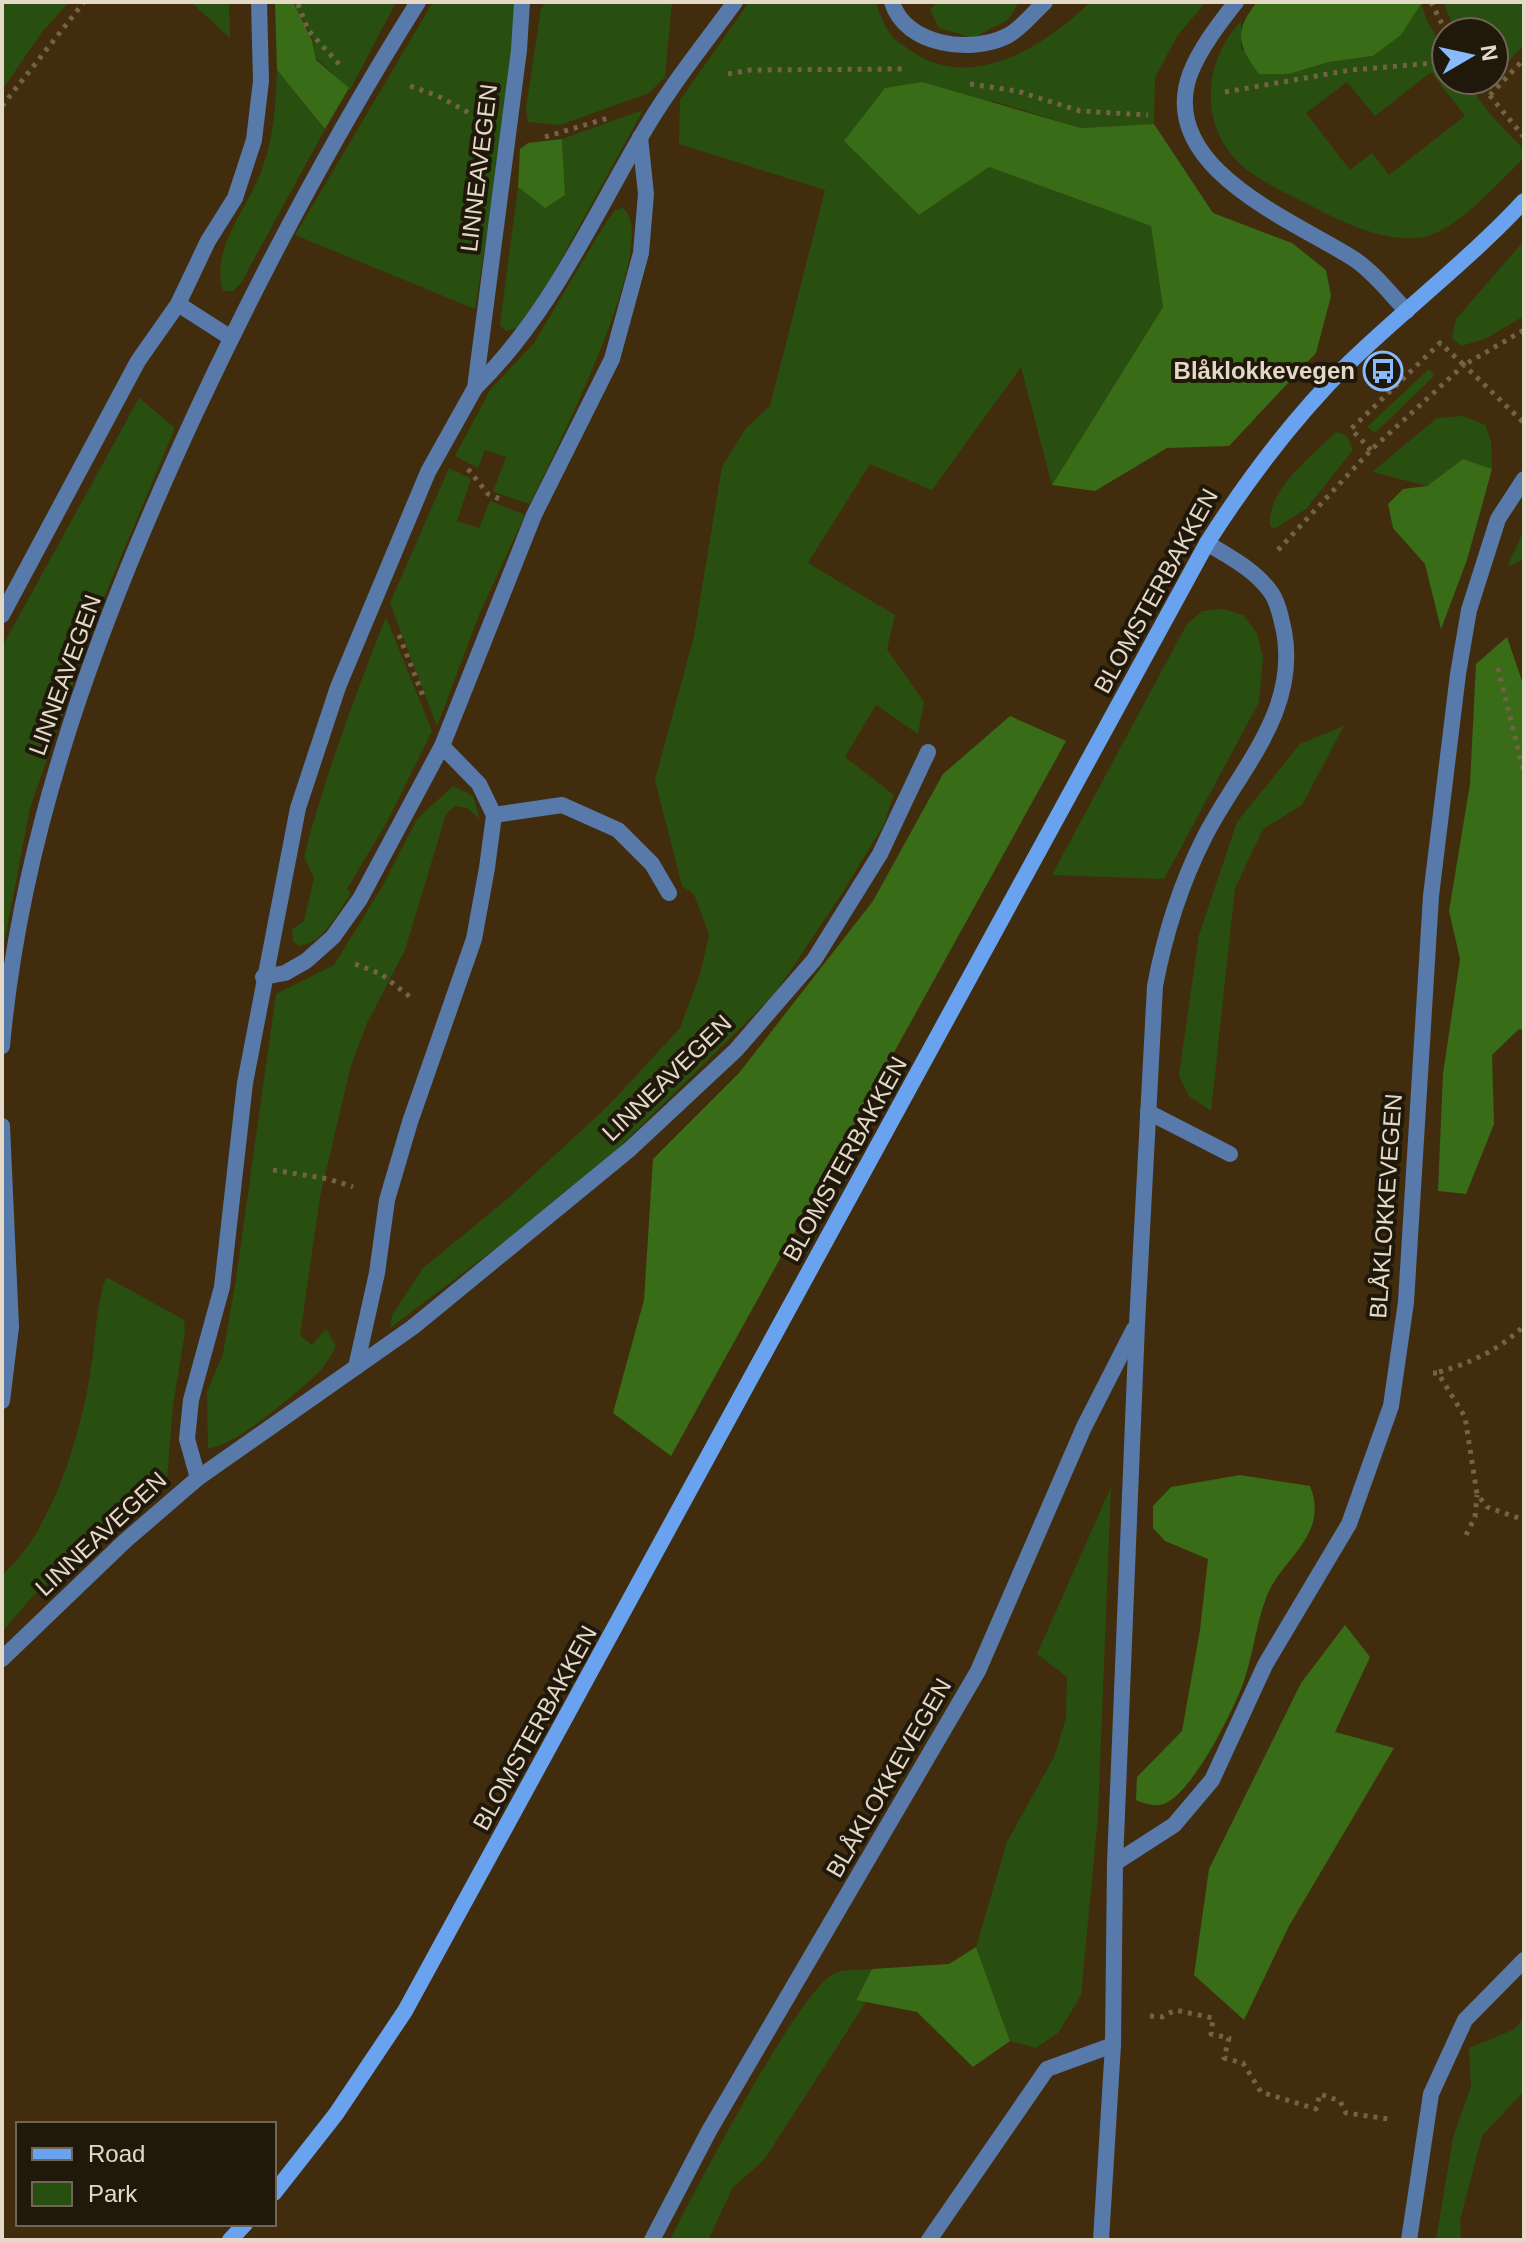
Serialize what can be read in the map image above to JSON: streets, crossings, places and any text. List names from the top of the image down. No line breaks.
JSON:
{"streets":{"street":["LINNEAVEGEN","BLOMSTERBAKKEN","BLÅKLOKKEVEGEN"]},"crossings":[["BLOMSTERBAKKEN","BLÅKLOKKEVEGEN"]],"places":{"bus stop":["Blåklokkevegen"]},"legend":["Road","Park"],"north":"right"}
